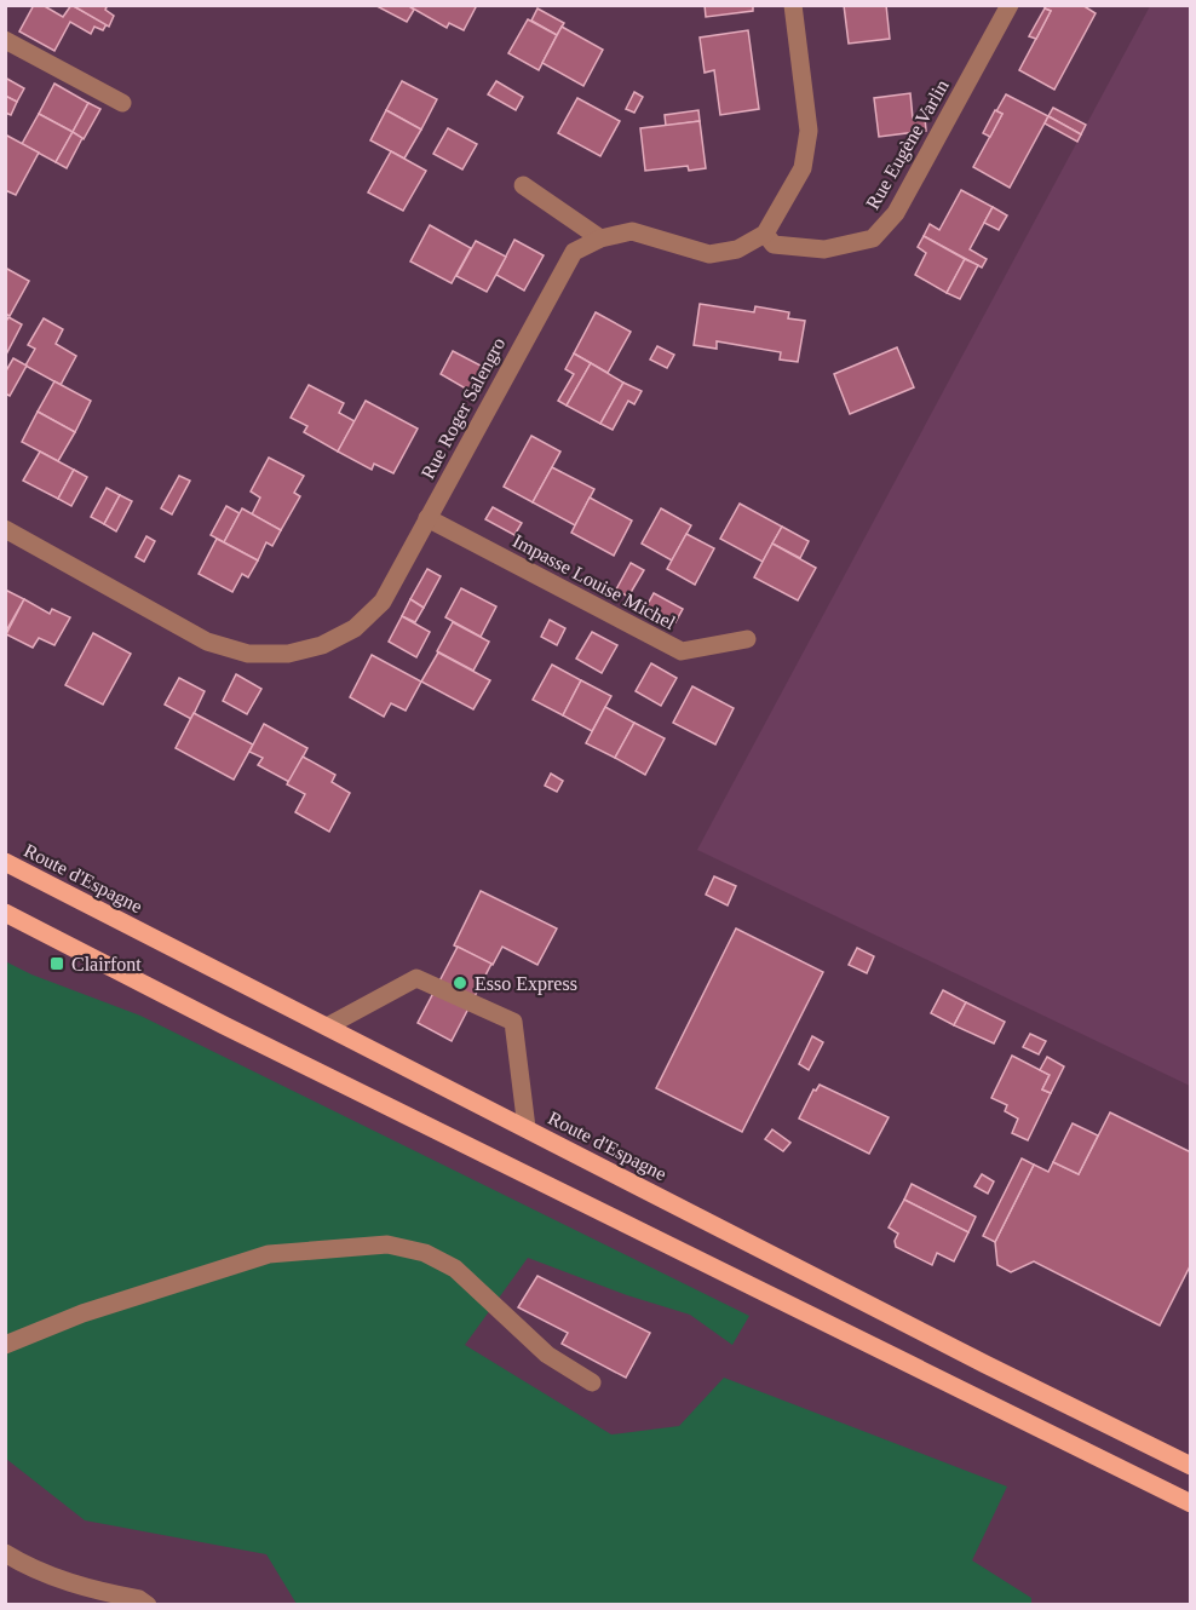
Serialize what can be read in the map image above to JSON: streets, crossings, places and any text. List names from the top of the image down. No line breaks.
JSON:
{"streets":{"main road":["Route d'Espagne"],"street":["Rue Eugène Varlin","Rue Roger Salengro","Impasse Louise Michel"]},"crossings":[["Rue Eugène Varlin","Rue Roger Salengro"],["Rue Roger Salengro","Impasse Louise Michel"]],"places":{"transit":["Clairfont"],"other":["Esso Express"]}}
